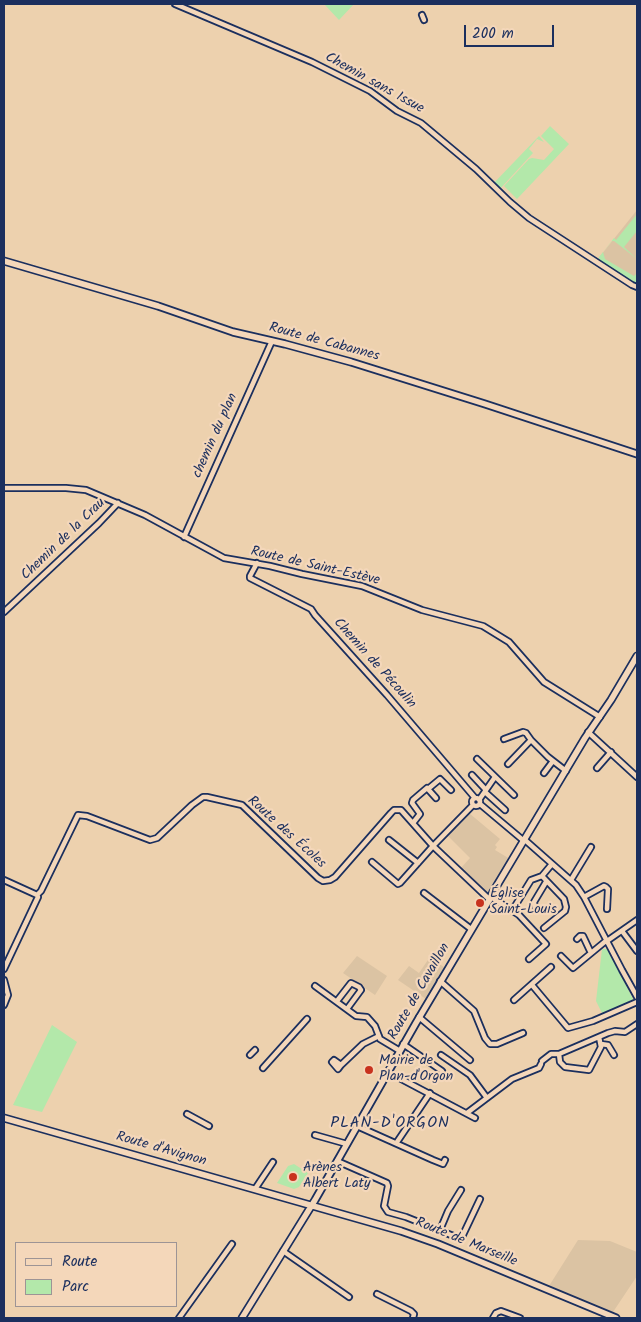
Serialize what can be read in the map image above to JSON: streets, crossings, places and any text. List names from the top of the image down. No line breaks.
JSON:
{"streets":{"main road":["Route de Cabannes","Route de Cavaillon","Route d'Avignon","Route de Marseille"],"street":["Chemin sans Issue","chemin du plan","Chemin de la Crau","Route de Saint-Estève","Chemin de Pécoulin","Route des Écoles"]},"crossings":[["Route de Cabannes","chemin du plan"],["chemin du plan","Route de Saint-Estève"],["Chemin de la Crau","Route de Saint-Estève"],["Route de Saint-Estève","Chemin de Pécoulin"],["Route de Saint-Estève","Route de Cavaillon"],["Chemin de Pécoulin","Route de Cavaillon"],["Route des Écoles","Route de Cavaillon"],["Route de Cavaillon","Route d'Avignon"],["Route de Cavaillon","Route de Marseille"],["Route d'Avignon","Route de Marseille"]],"districts":["PLAN-D'ORGON"],"places":["Église Saint-Louis","Mairie de Plan-d'Orgon","Arènes Albert Laty"],"legend":["Route","Parc"],"scale_bar":"200 m"}
